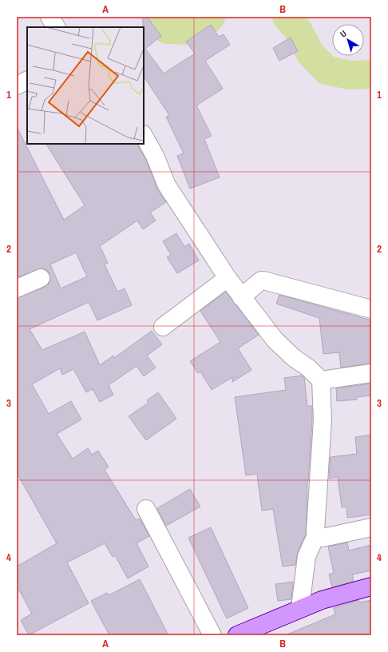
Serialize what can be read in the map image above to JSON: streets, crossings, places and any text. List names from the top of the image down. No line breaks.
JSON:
{"north":"top left","grid":{"columns":["A","B"],"rows":["1","2","3","4"]}}
